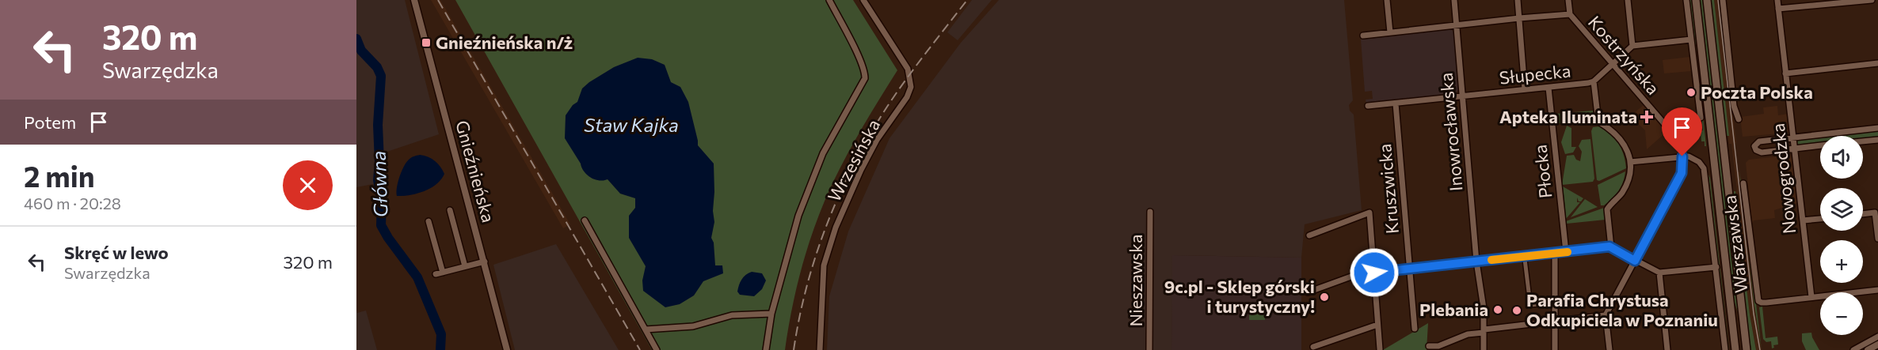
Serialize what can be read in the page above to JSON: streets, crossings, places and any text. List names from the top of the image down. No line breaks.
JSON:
{"streets":{"main road":["Warszawska"],"street":["Kostrzyńska","Słupecka","Inowrocławska","Wrzesińska","Gnieźnieńska","Płocka","Nowogrodzka","Kruszwicka","Nieszawska"]},"crossings":[["Kostrzyńska","Słupecka"],["Kostrzyńska","Inowrocławska"],["Kostrzyńska","Warszawska"],["Słupecka","Inowrocławska"],["Słupecka","Płocka"],["Słupecka","Kruszwicka"],["Nowogrodzka","Warszawska"]],"water":["Staw Kajka","Główna"],"places":{"transit":["Gnieźnieńska n/ż"],"other":["Poczta Polska","9c.pl - Sklep górski i turystyczny!","Plebania","Parafia Chrystusa Odkupiciela w Poznaniu"],"health":["Apteka Iluminata"]},"page":{"turn":["320 m","Swarzędzka"],"then":"Potem","map_buttons":["+","−"],"heading":["2 min","460 m · 20:28"],"list":[{"name":"Skręć w lewo","note":"Swarzędzka","value":"320 m"}]}}
